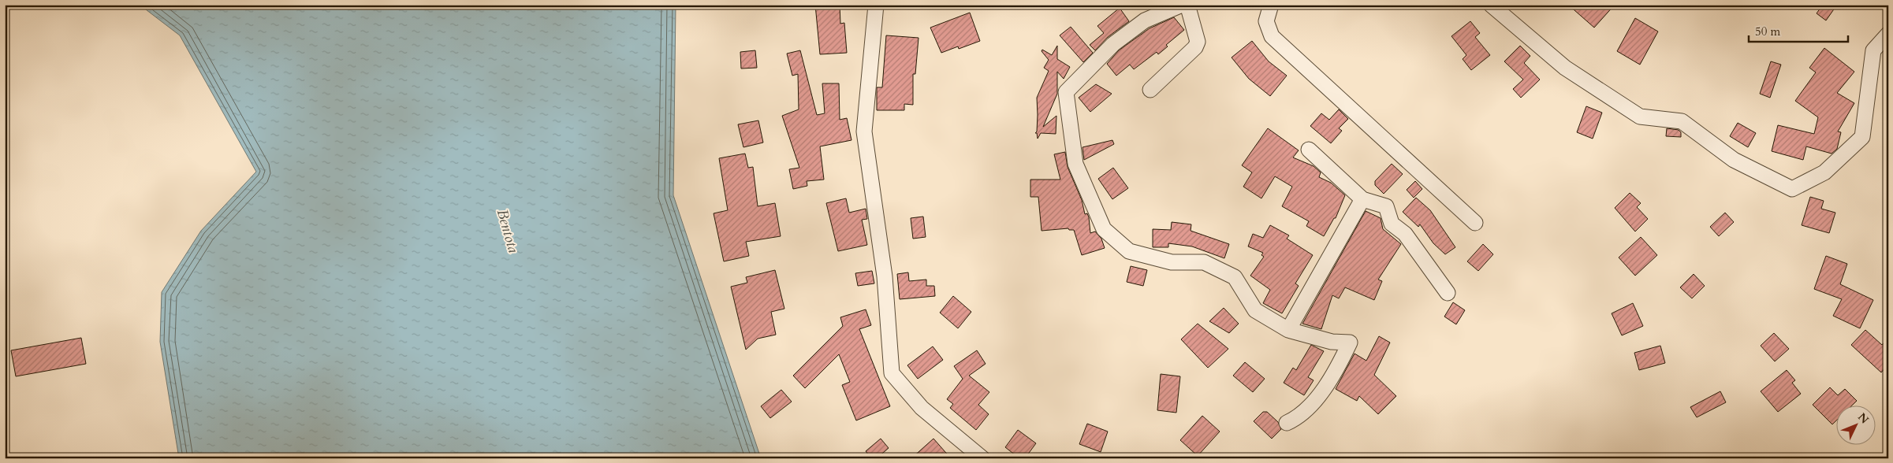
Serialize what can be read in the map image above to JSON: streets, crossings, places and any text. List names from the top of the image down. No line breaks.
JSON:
{"water":["Bentota"],"scale_bar":"50 m","north":"top right"}
